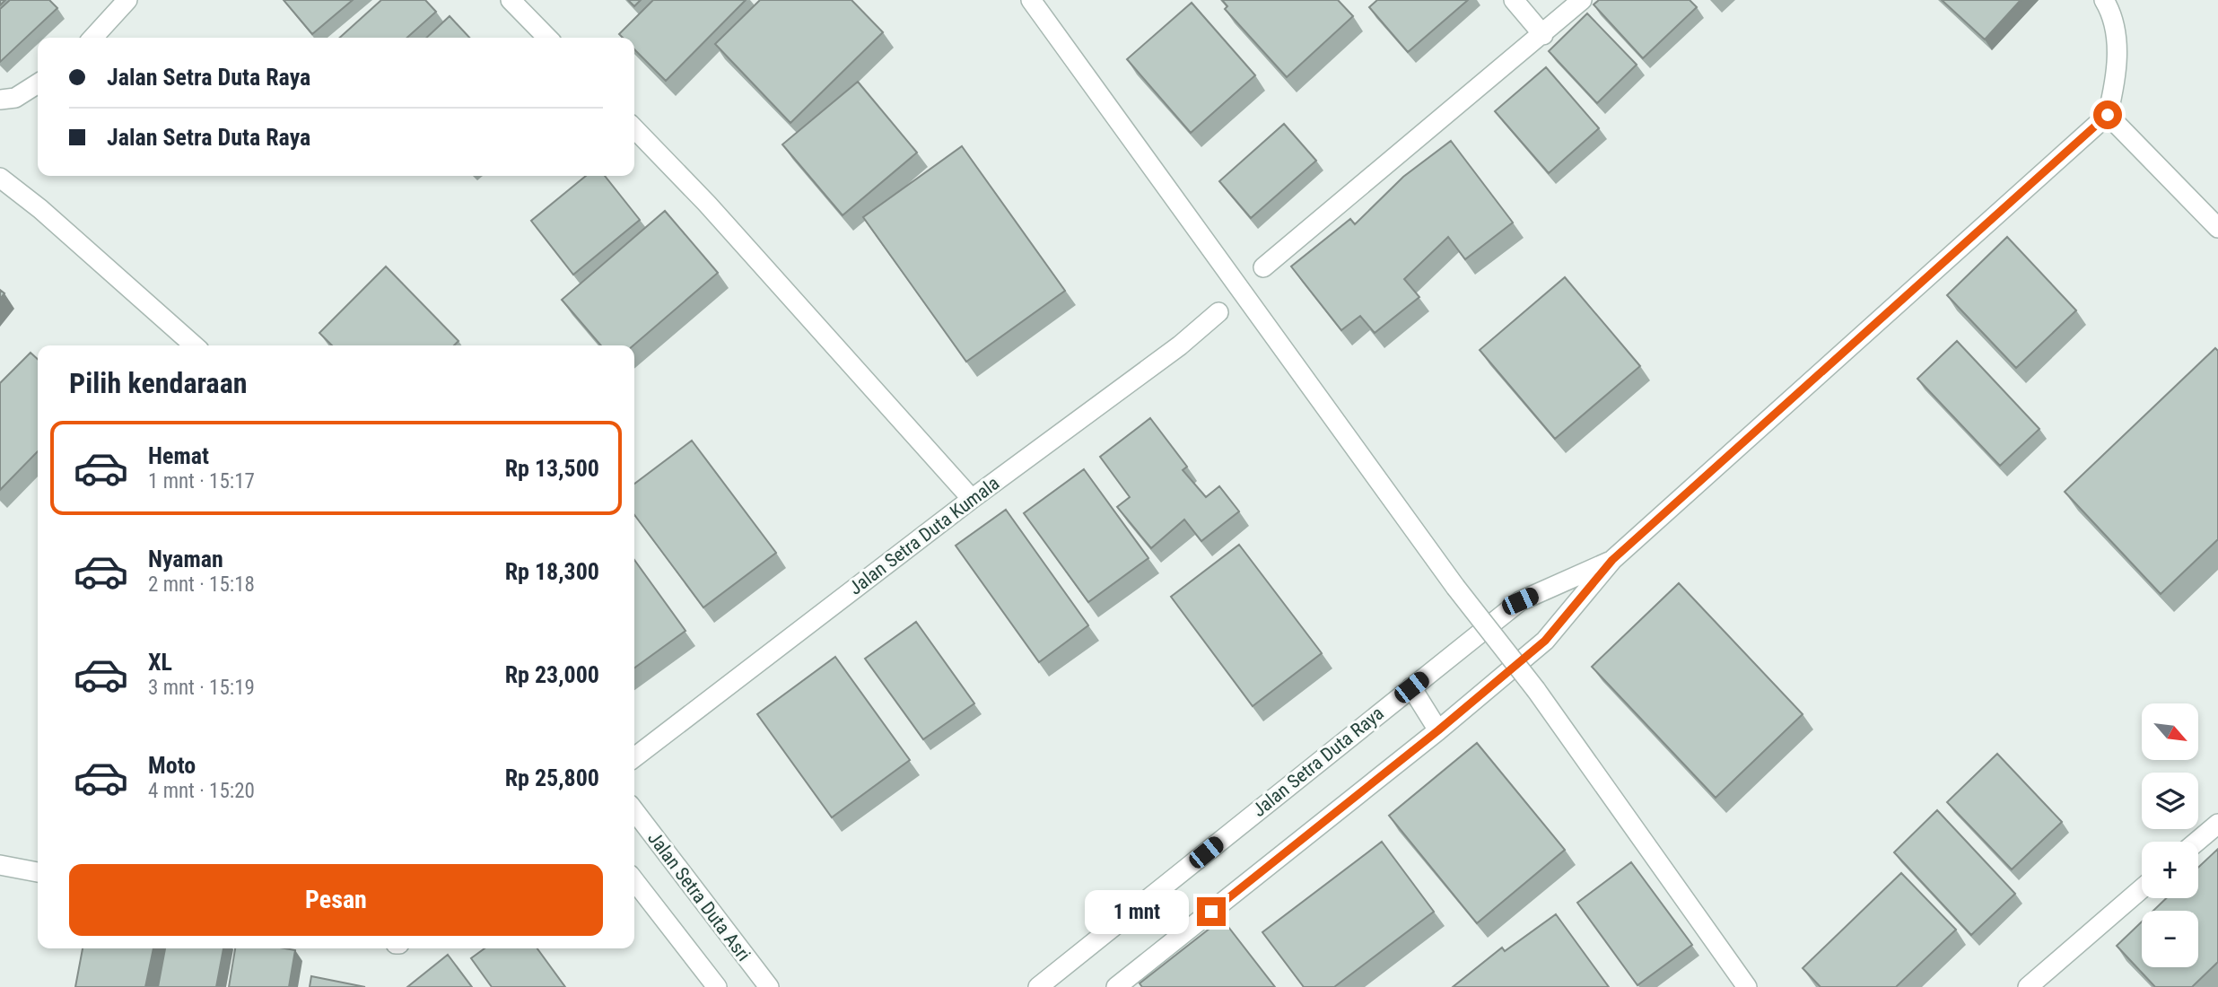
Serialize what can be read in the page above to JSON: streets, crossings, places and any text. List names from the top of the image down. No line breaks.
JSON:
{"streets":{"street":["Jalan Setra Duta Kumala","Jalan Setra Duta Raya","Jalan Setra Duta Asri"]},"north":"bottom right","page":{"banner":["Jalan Setra Duta Raya","Jalan Setra Duta Raya"],"heading":"Pilih kendaraan","list":[{"name":"Hemat","note":"1 mnt · 15:17","value":"Rp 13,500"},{"name":"Nyaman","note":"2 mnt · 15:18","value":"Rp 18,300"},{"name":"XL","note":"3 mnt · 15:19","value":"Rp 23,000"},{"name":"Moto","note":"4 mnt · 15:20","value":"Rp 25,800"}],"map_buttons":["+","−"],"buttons":"Pesan","bubble":"1 mnt"}}
